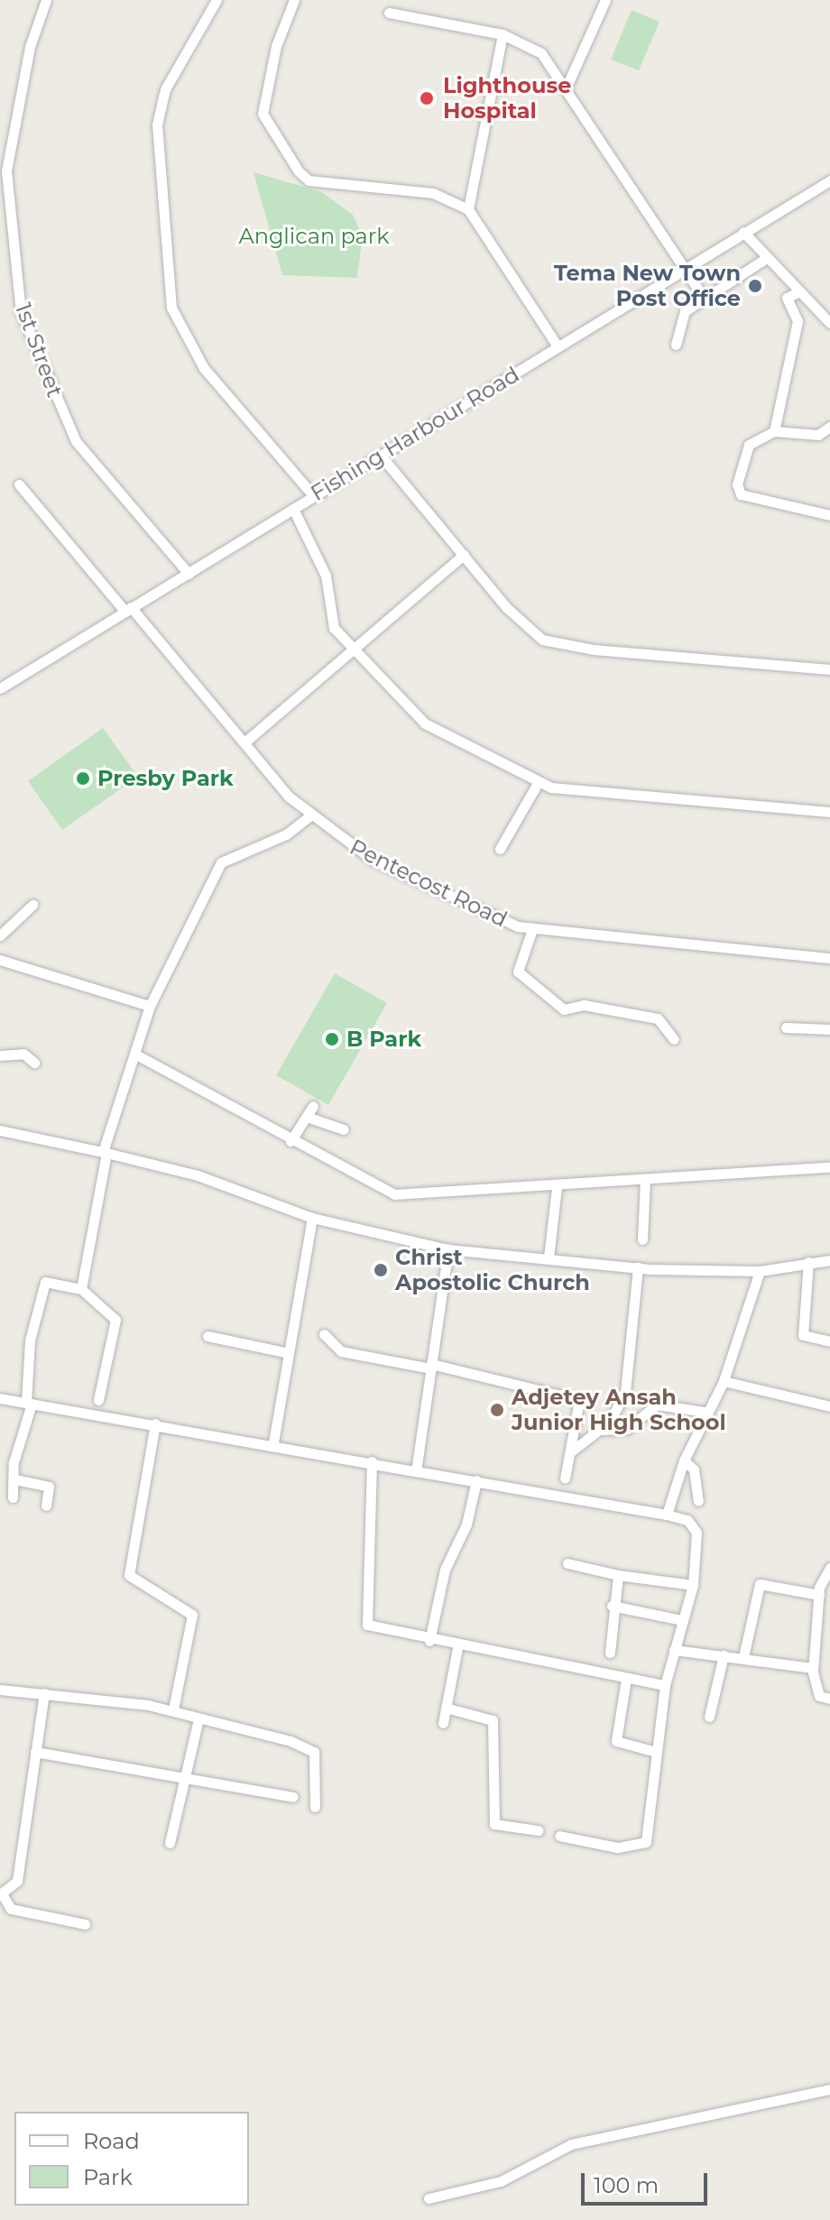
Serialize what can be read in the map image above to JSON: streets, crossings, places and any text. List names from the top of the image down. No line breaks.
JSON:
{"streets":{"street":["1st Street","Fishing Harbour Road","Pentecost Road"]},"crossings":[["1st Street","Fishing Harbour Road"],["Fishing Harbour Road","Pentecost Road"]],"parks":["Anglican park"],"places":["Lighthouse Hospital","Tema New Town Post Office","Presby Park","B Park","Christ Apostolic Church","Adjetey Ansah Junior High School"],"legend":["Road","Park"],"scale_bar":"100 m"}
